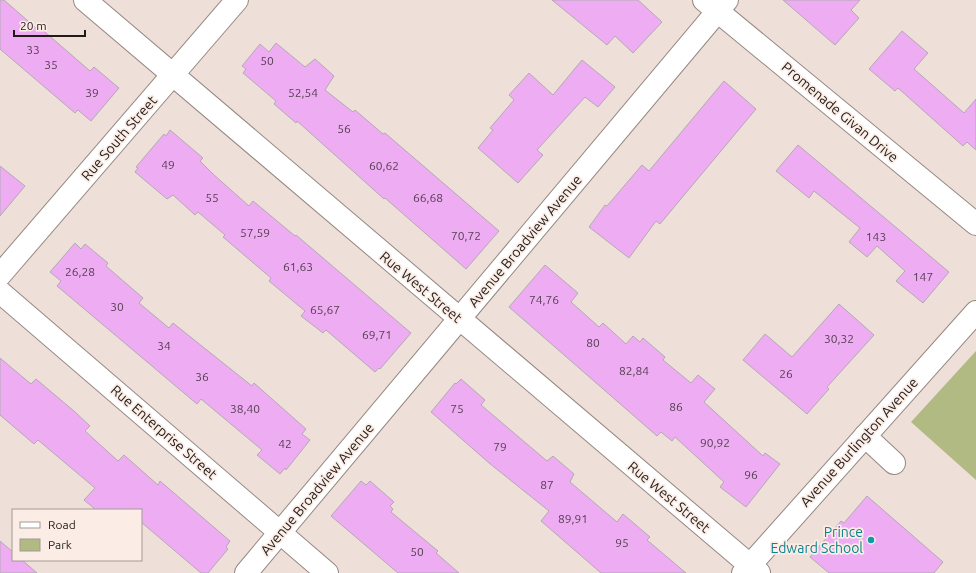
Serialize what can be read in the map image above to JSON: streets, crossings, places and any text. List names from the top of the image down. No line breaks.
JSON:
{"streets":{"street":["Promenade Givan Drive","Rue South Street","Avenue Broadview Avenue","Rue West Street","Rue Enterprise Street","Avenue Burlington Avenue"]},"crossings":[["Promenade Givan Drive","Avenue Broadview Avenue"],["Rue South Street","Rue West Street"],["Avenue Broadview Avenue","Rue West Street"],["Avenue Broadview Avenue","Rue Enterprise Street"],["Rue West Street","Avenue Burlington Avenue"]],"places":["Prince Edward School"],"house_numbers":["33","50","35","39","52,54","56","49","60,62","55","66,68","57,59","70,72","143","61,63","26,28","147","74,76","30","65,67","69,71","30,32","80","34","82,84","26","36","86","38,40","75","90,92","42","79","96","87","89,91","95","50"],"legend":["Road","Park"],"scale_bar":"20 m"}
